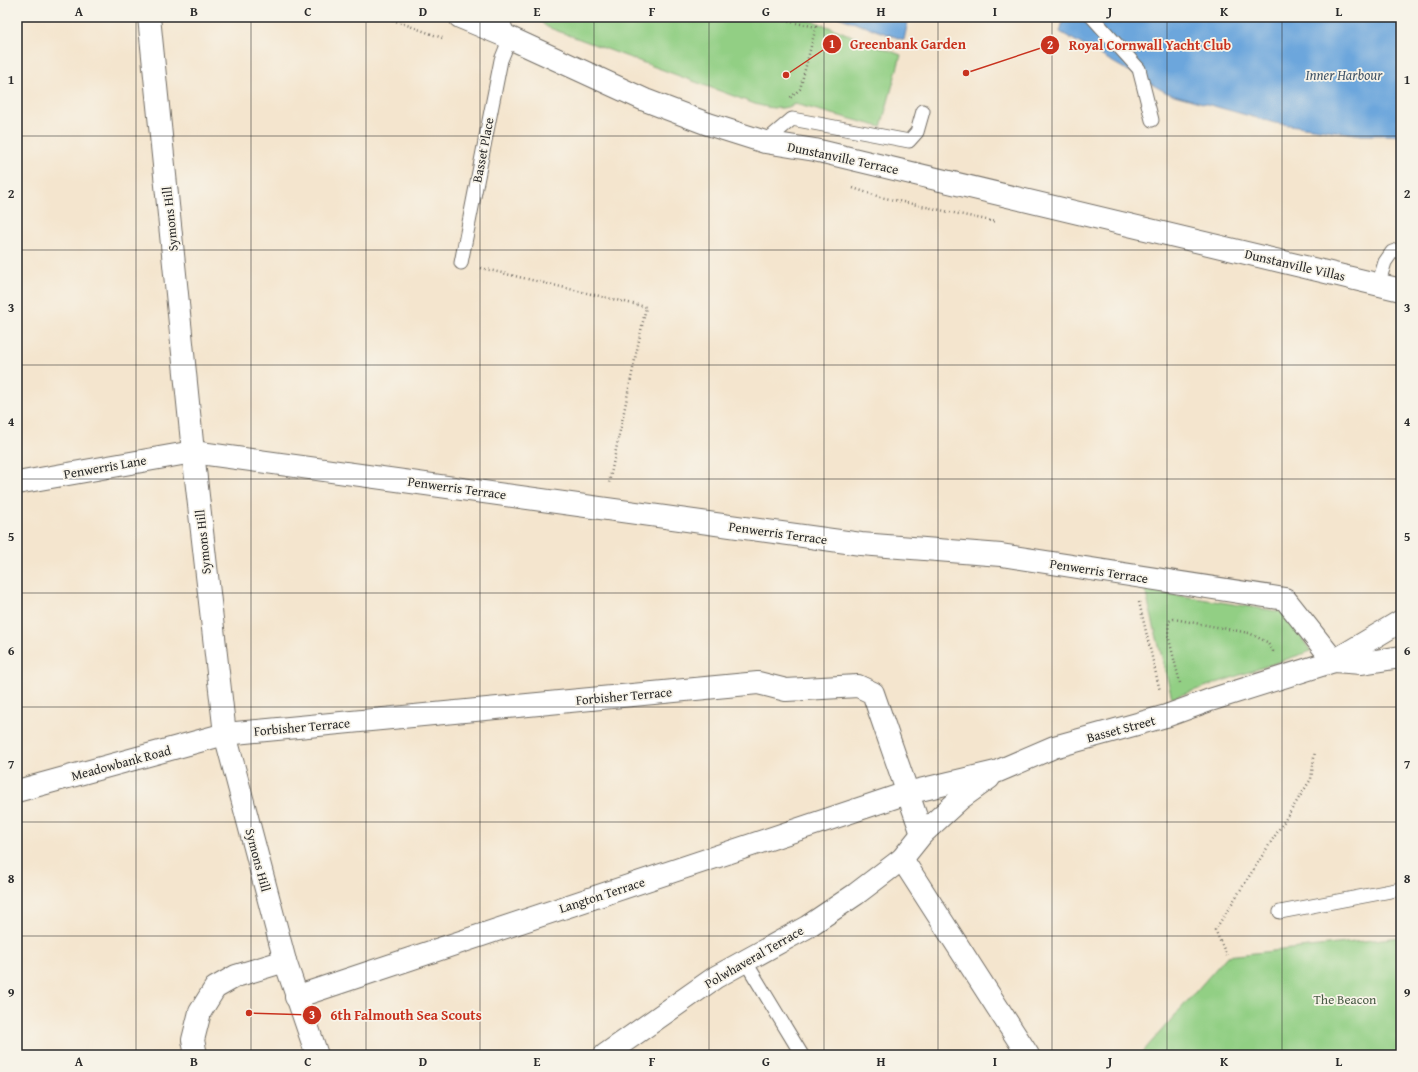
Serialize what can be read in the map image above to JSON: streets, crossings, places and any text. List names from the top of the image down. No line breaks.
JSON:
{"streets":{"street":["Dunstanville Terrace","Symons Hill","Dunstanville Villas","Penwerris Lane","Penwerris Terrace","Forbisher Terrace","Basset Street","Meadowbank Road","Langton Terrace","Polwhaveral Terrace"],"lane":["Basset Place"]},"crossings":[["Basset Place","Dunstanville Terrace"],["Dunstanville Terrace","Dunstanville Villas"],["Symons Hill","Penwerris Lane"],["Symons Hill","Penwerris Terrace"],["Symons Hill","Forbisher Terrace"],["Symons Hill","Meadowbank Road"],["Symons Hill","Langton Terrace"],["Penwerris Lane","Penwerris Terrace"],["Penwerris Terrace","Basset Street"],["Forbisher Terrace","Basset Street"],["Forbisher Terrace","Meadowbank Road"],["Forbisher Terrace","Langton Terrace"],["Forbisher Terrace","Polwhaveral Terrace"],["Basset Street","Langton Terrace"],["Basset Street","Polwhaveral Terrace"]],"water":["Inner Harbour"],"parks":["The Beacon"],"places":["Royal Cornwall Yacht Club","Greenbank Garden","6th Falmouth Sea Scouts"],"grid":{"columns":["A","B","C","D","E","F","G","H","I","J","K","L"],"rows":["1","2","3","4","5","6","7","8","9"]}}
